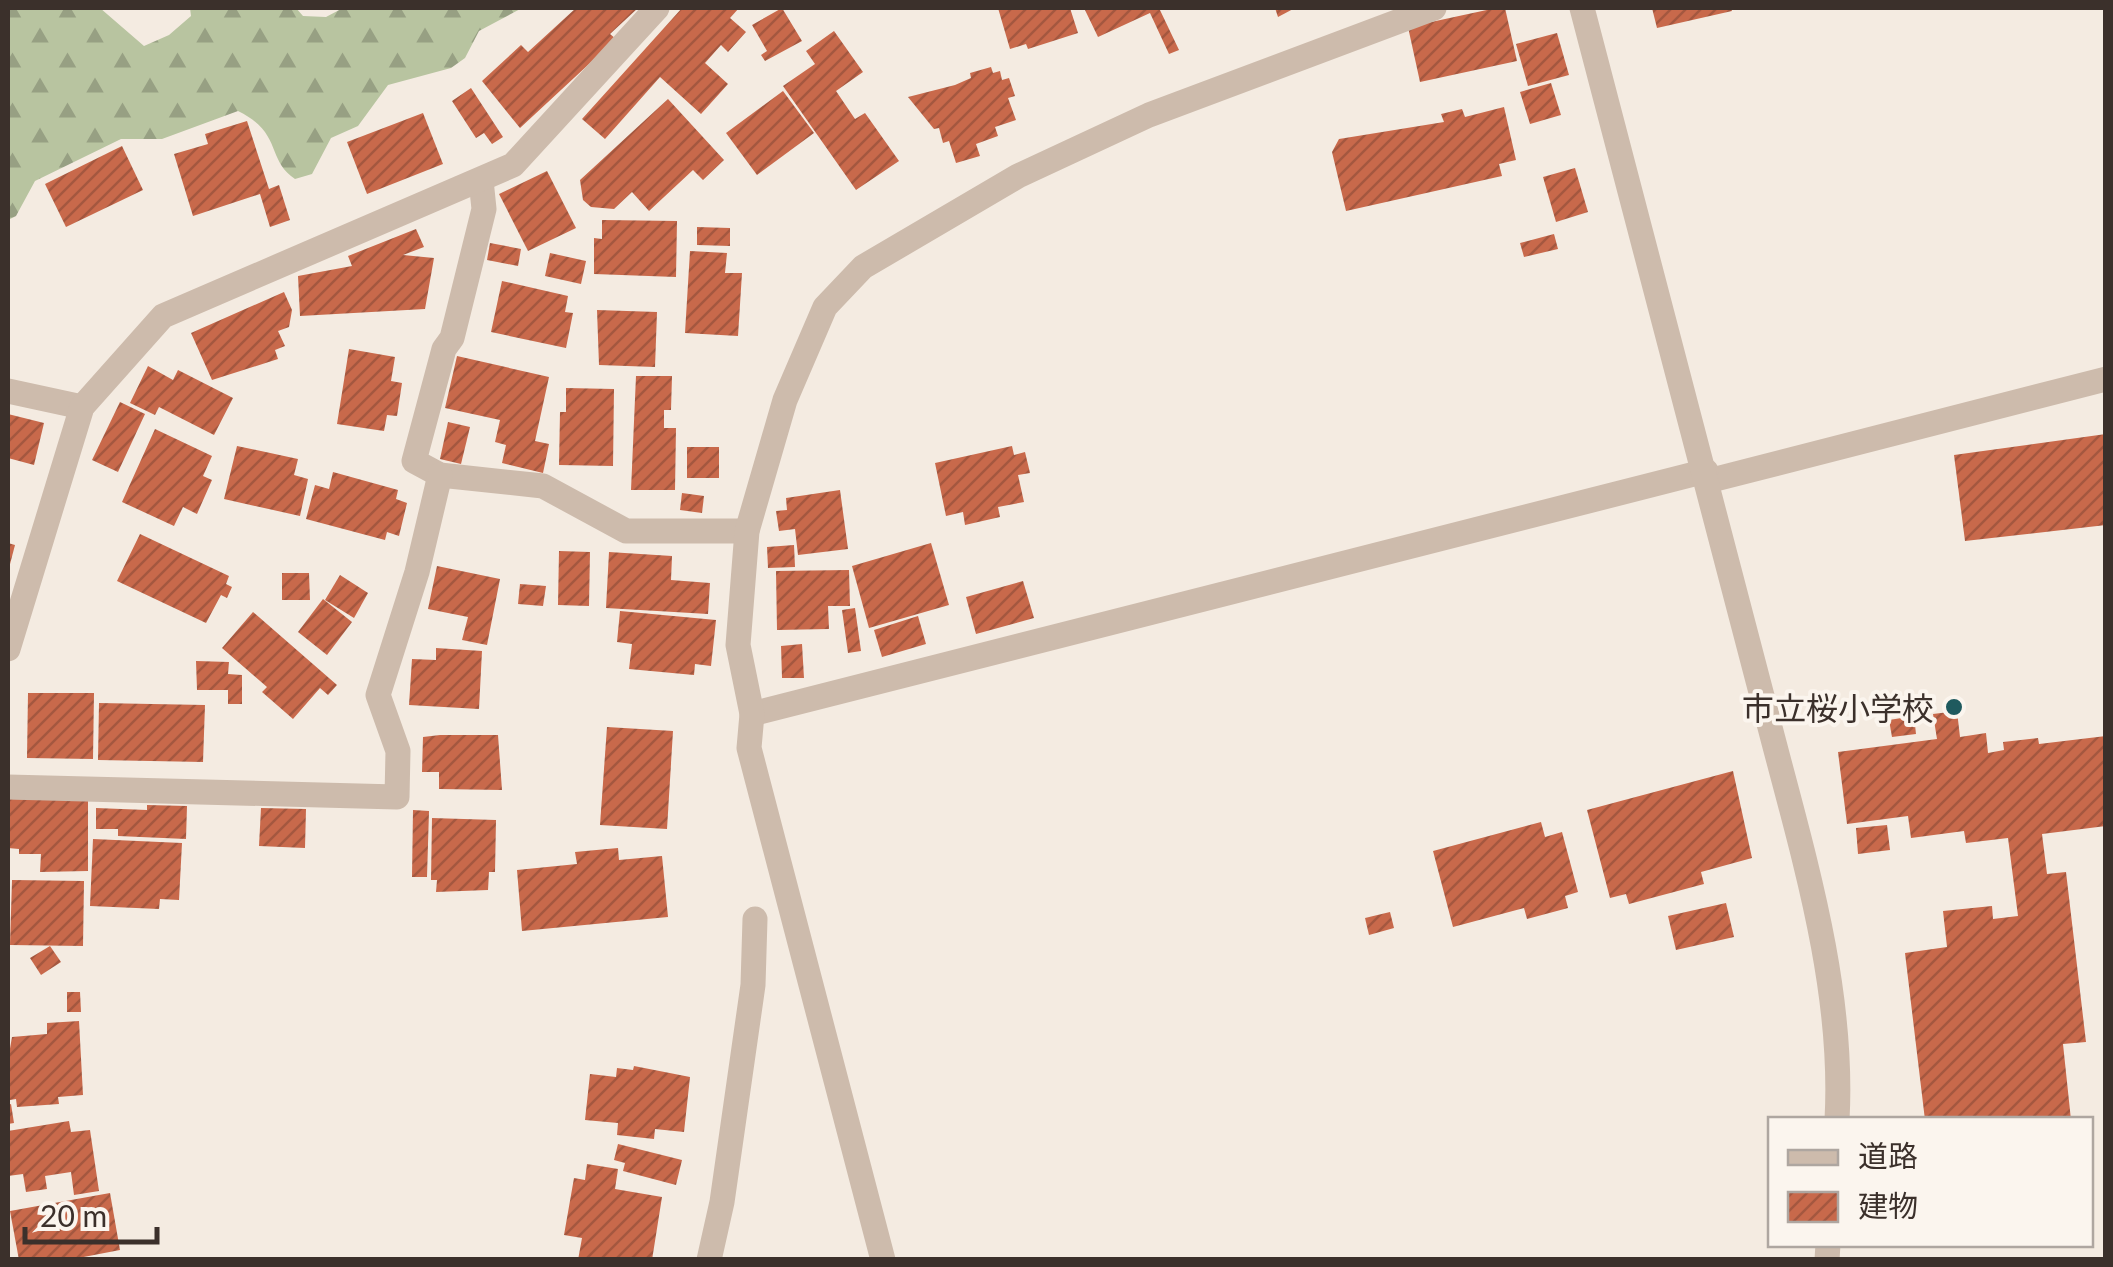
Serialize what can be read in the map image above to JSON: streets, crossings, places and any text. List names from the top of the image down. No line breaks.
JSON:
{"places":["市立桜小学校"],"legend":["道路","建物"],"scale_bar":"20 m"}
